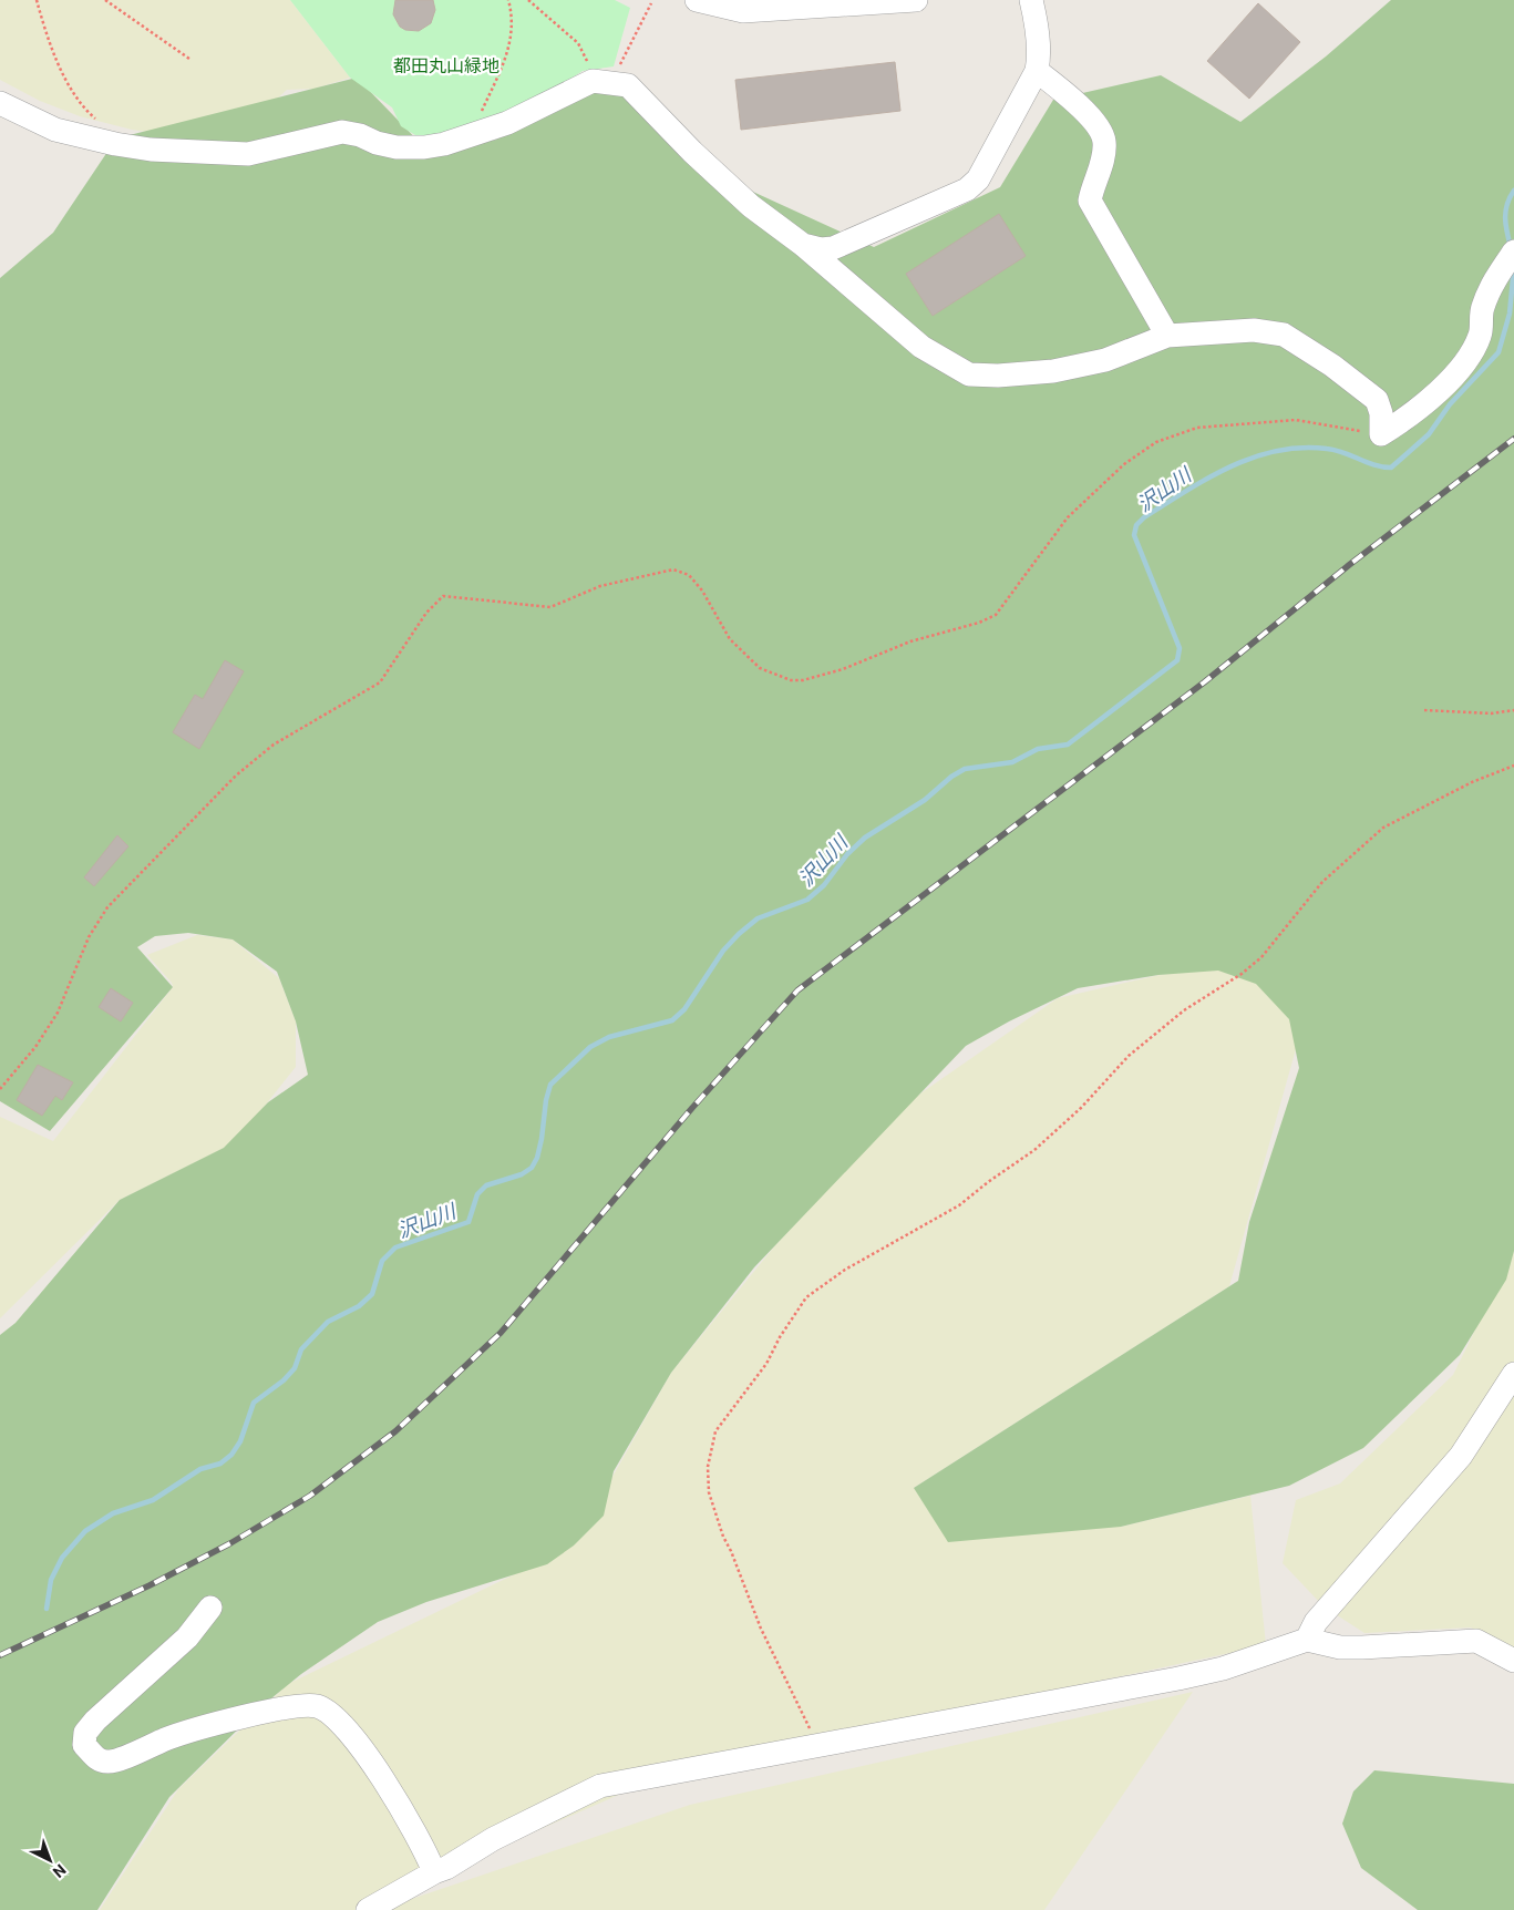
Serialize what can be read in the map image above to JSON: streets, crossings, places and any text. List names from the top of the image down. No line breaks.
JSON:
{"water":["沢山川"],"parks":["都田丸山緑地"],"north":"bottom right"}
